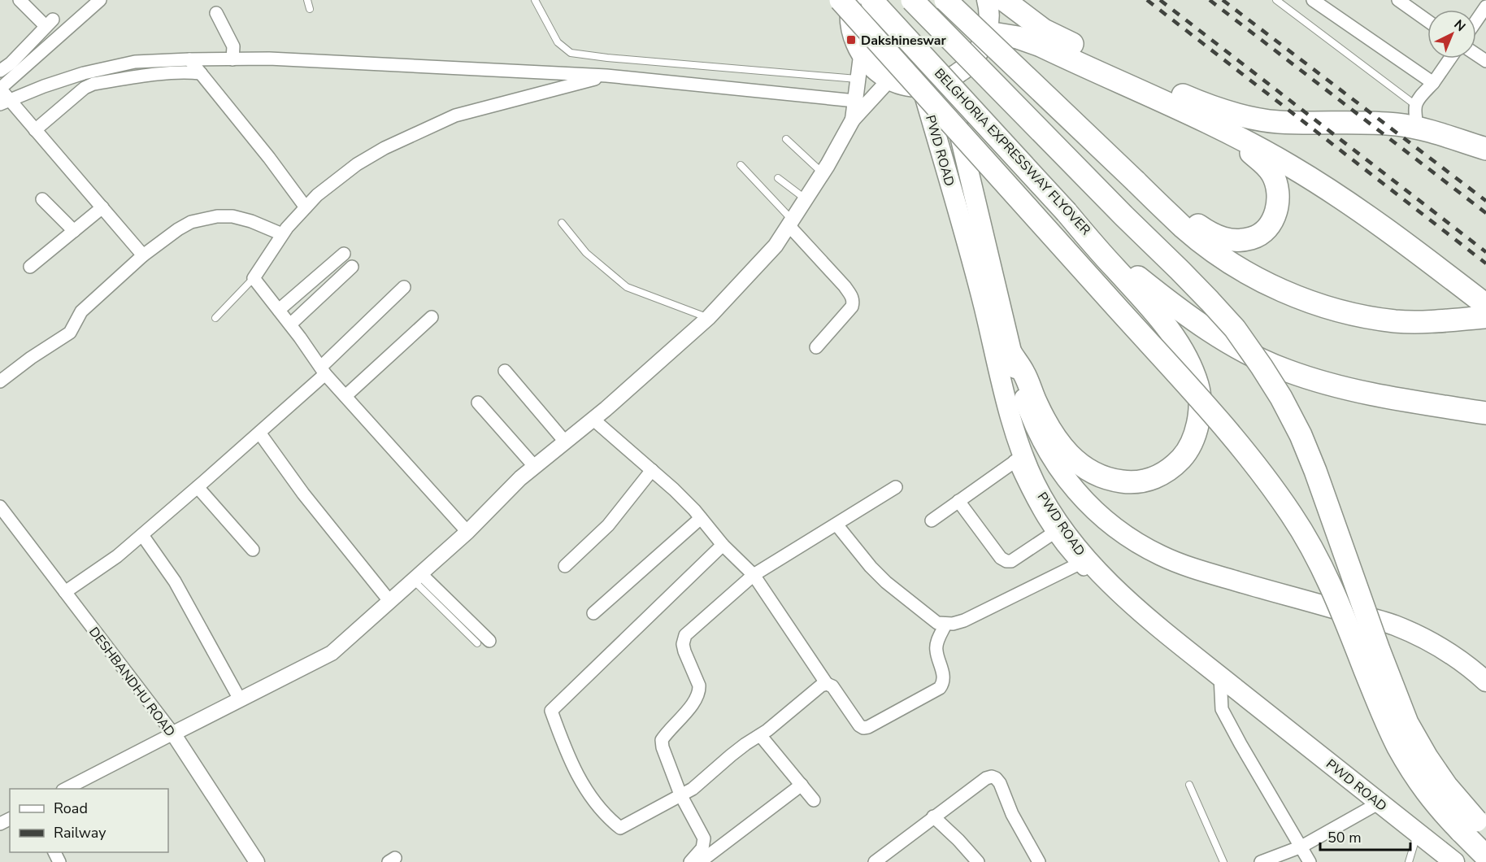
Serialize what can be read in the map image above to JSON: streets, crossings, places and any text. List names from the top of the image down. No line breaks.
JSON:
{"streets":{"highway":["BELGHORIA EXPRESSWAY FLYOVER"],"main road":["PWD ROAD"],"street":["DESHBANDHU ROAD"]},"places":{"transit":["Dakshineswar"]},"legend":["Road","Railway"],"scale_bar":"50 m","north":"top right"}
